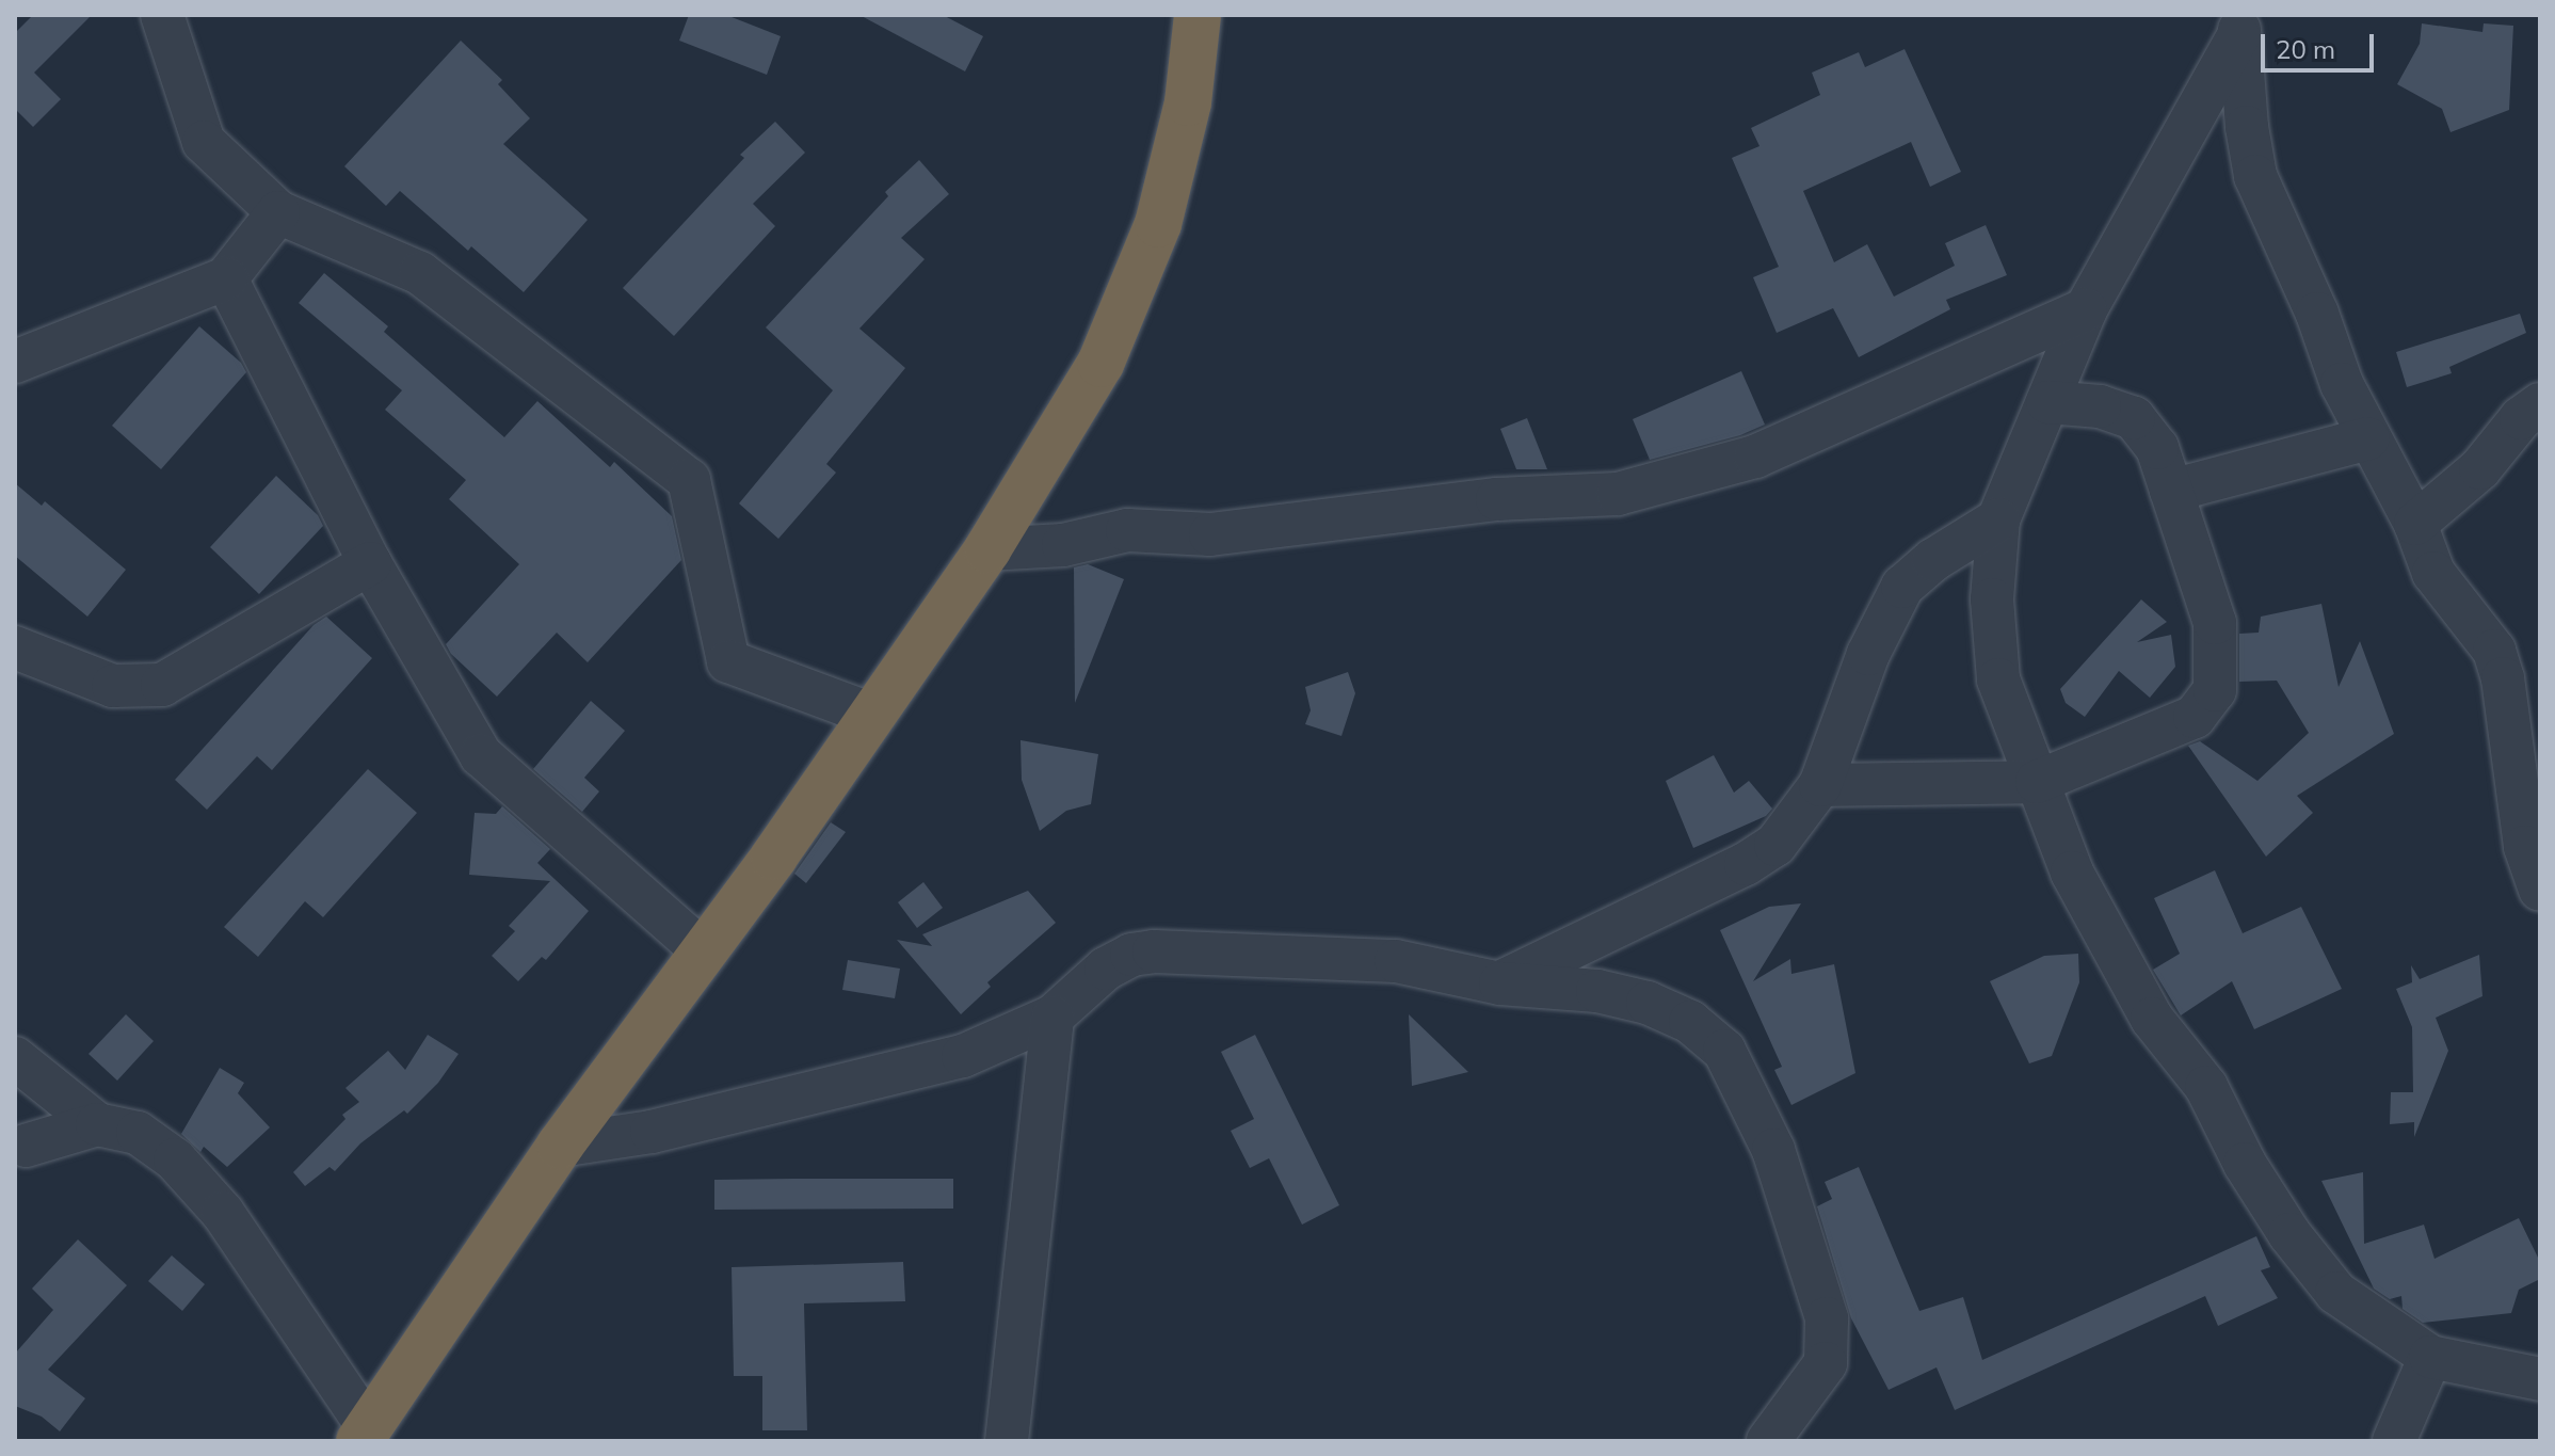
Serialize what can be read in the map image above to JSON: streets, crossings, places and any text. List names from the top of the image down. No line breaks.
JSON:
{"scale_bar":"20 m"}
